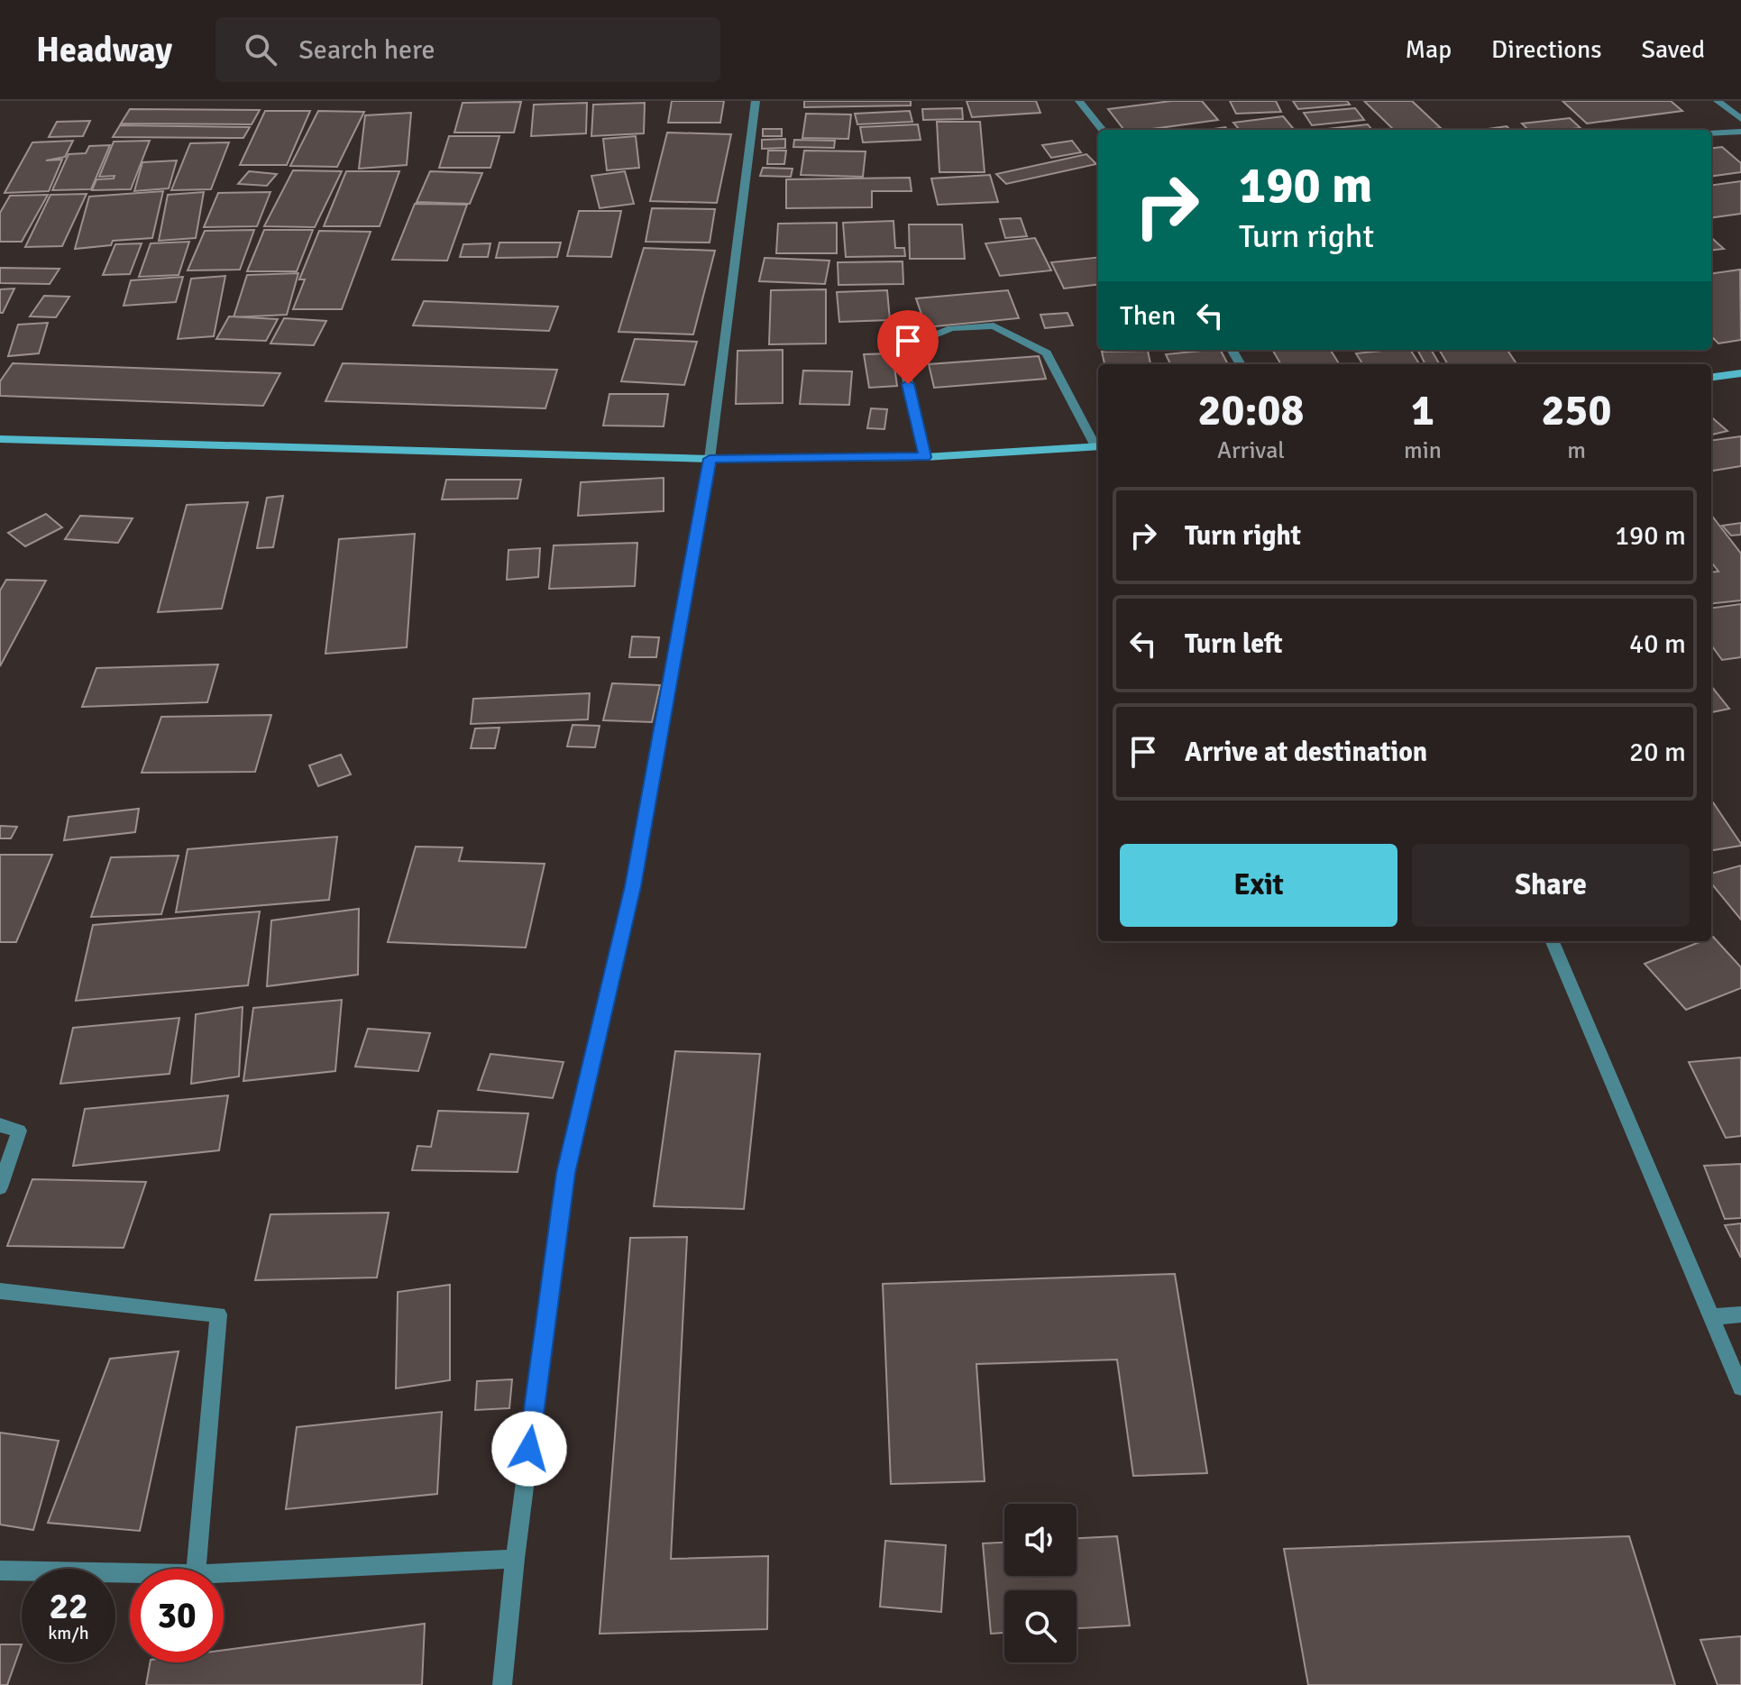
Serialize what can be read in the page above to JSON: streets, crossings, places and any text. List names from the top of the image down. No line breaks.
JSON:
{"page":{"header":"Headway","search":"Search here","nav":["Map","Directions","Saved"],"turn":["190 m","Turn right"],"then":"Then","eta":["20:08","Arrival","1","min","250","m"],"list":[{"name":"Turn right","value":"190 m"},{"name":"Turn left","value":"40 m"},{"name":"Arrive at destination","value":"20 m"}],"buttons":["Exit","Share"],"speed":"22 km/h","limit":"30"}}
